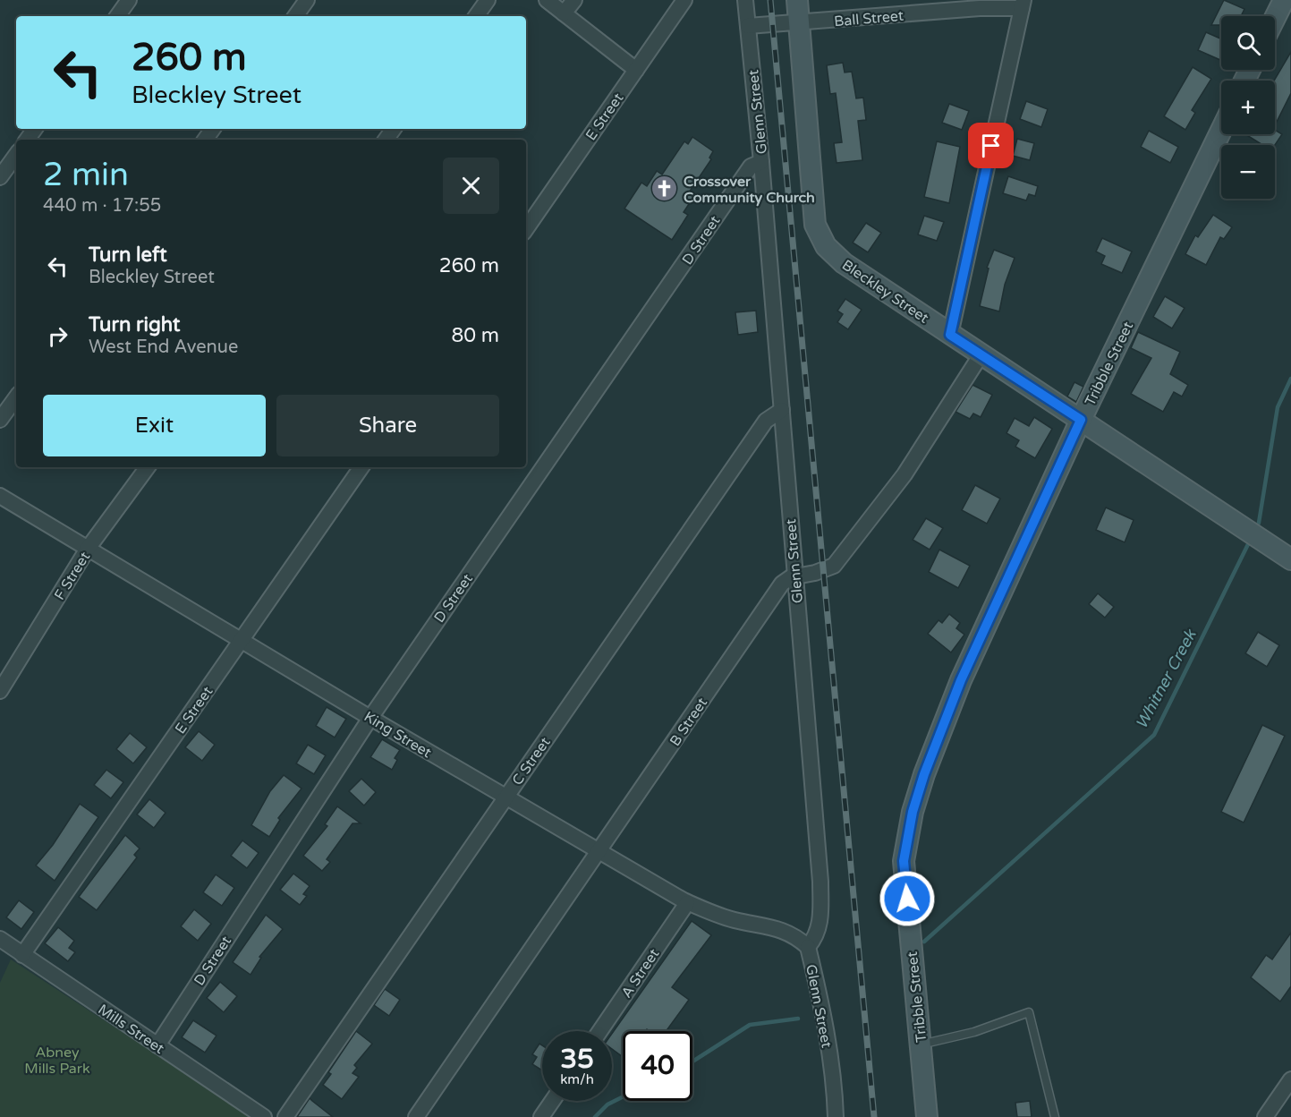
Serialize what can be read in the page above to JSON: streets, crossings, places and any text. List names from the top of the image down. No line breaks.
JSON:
{"streets":{"street":["Ball Street","Glenn Street","E Street","D Street","Bleckley Street","Tribble Street","F Street","B Street","King Street","C Street","A Street","Mills Street"]},"crossings":[["Ball Street","Glenn Street"],["Ball Street","Bleckley Street"],["Glenn Street","D Street"],["Glenn Street","B Street"],["Glenn Street","King Street"],["Glenn Street","C Street"],["E Street","King Street"],["E Street","Mills Street"],["D Street","King Street"],["D Street","Mills Street"],["Bleckley Street","Tribble Street"],["F Street","King Street"],["B Street","King Street"],["King Street","C Street"],["King Street","A Street"]],"water":["Whitner Creek"],"parks":["Abney Mills Park"],"places":{"church":["Crossover Community Church"]},"page":{"map_buttons":["+","−"],"turn":["260 m","Bleckley Street"],"heading":["2 min","440 m · 17:55"],"list":[{"name":"Turn left","note":"Bleckley Street","value":"260 m"},{"name":"Turn right","note":"West End Avenue","value":"80 m"}],"buttons":["Exit","Share"],"speed":"35 km/h","limit":"40"}}
